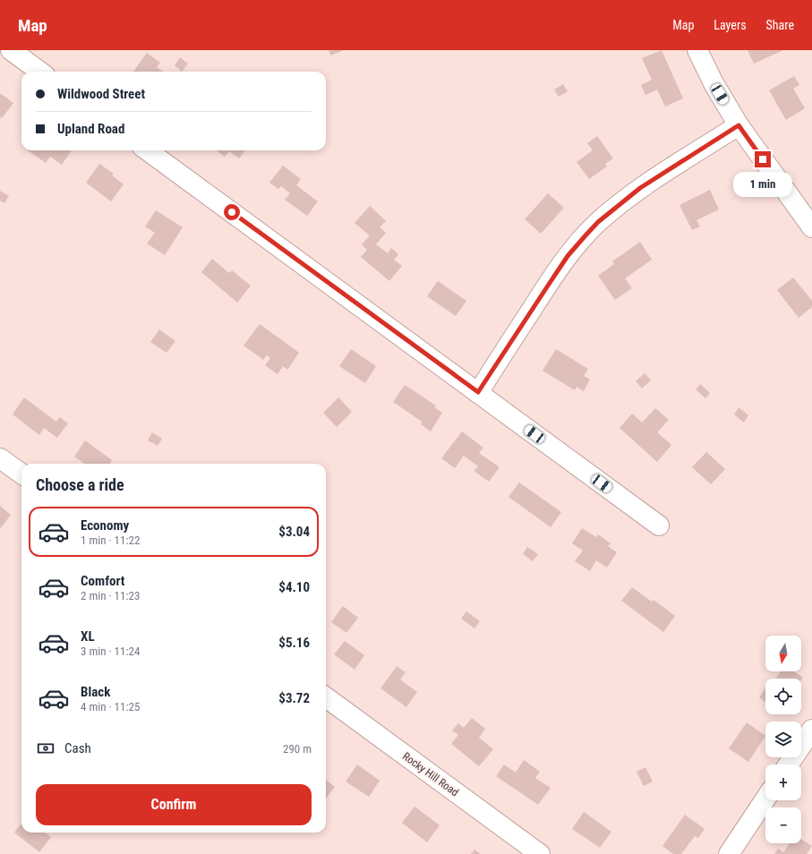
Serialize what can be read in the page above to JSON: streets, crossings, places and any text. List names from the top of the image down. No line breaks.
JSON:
{"streets":{"street":["Rocky Hill Road"]},"north":"bottom","page":{"header":"Map","nav":["Map","Layers","Share"],"banner":["Wildwood Street","Upland Road"],"bubble":"1 min","heading":"Choose a ride","list":[{"name":"Economy","note":"1 min · 11:22","value":"$3.04"},{"name":"Comfort","note":"2 min · 11:23","value":"$4.10"},{"name":"XL","note":"3 min · 11:24","value":"$5.16"},{"name":"Black","note":"4 min · 11:25","value":"$3.72"}],"map_buttons":["+","−"],"pay":["Cash","290 m"],"buttons":"Confirm"}}
